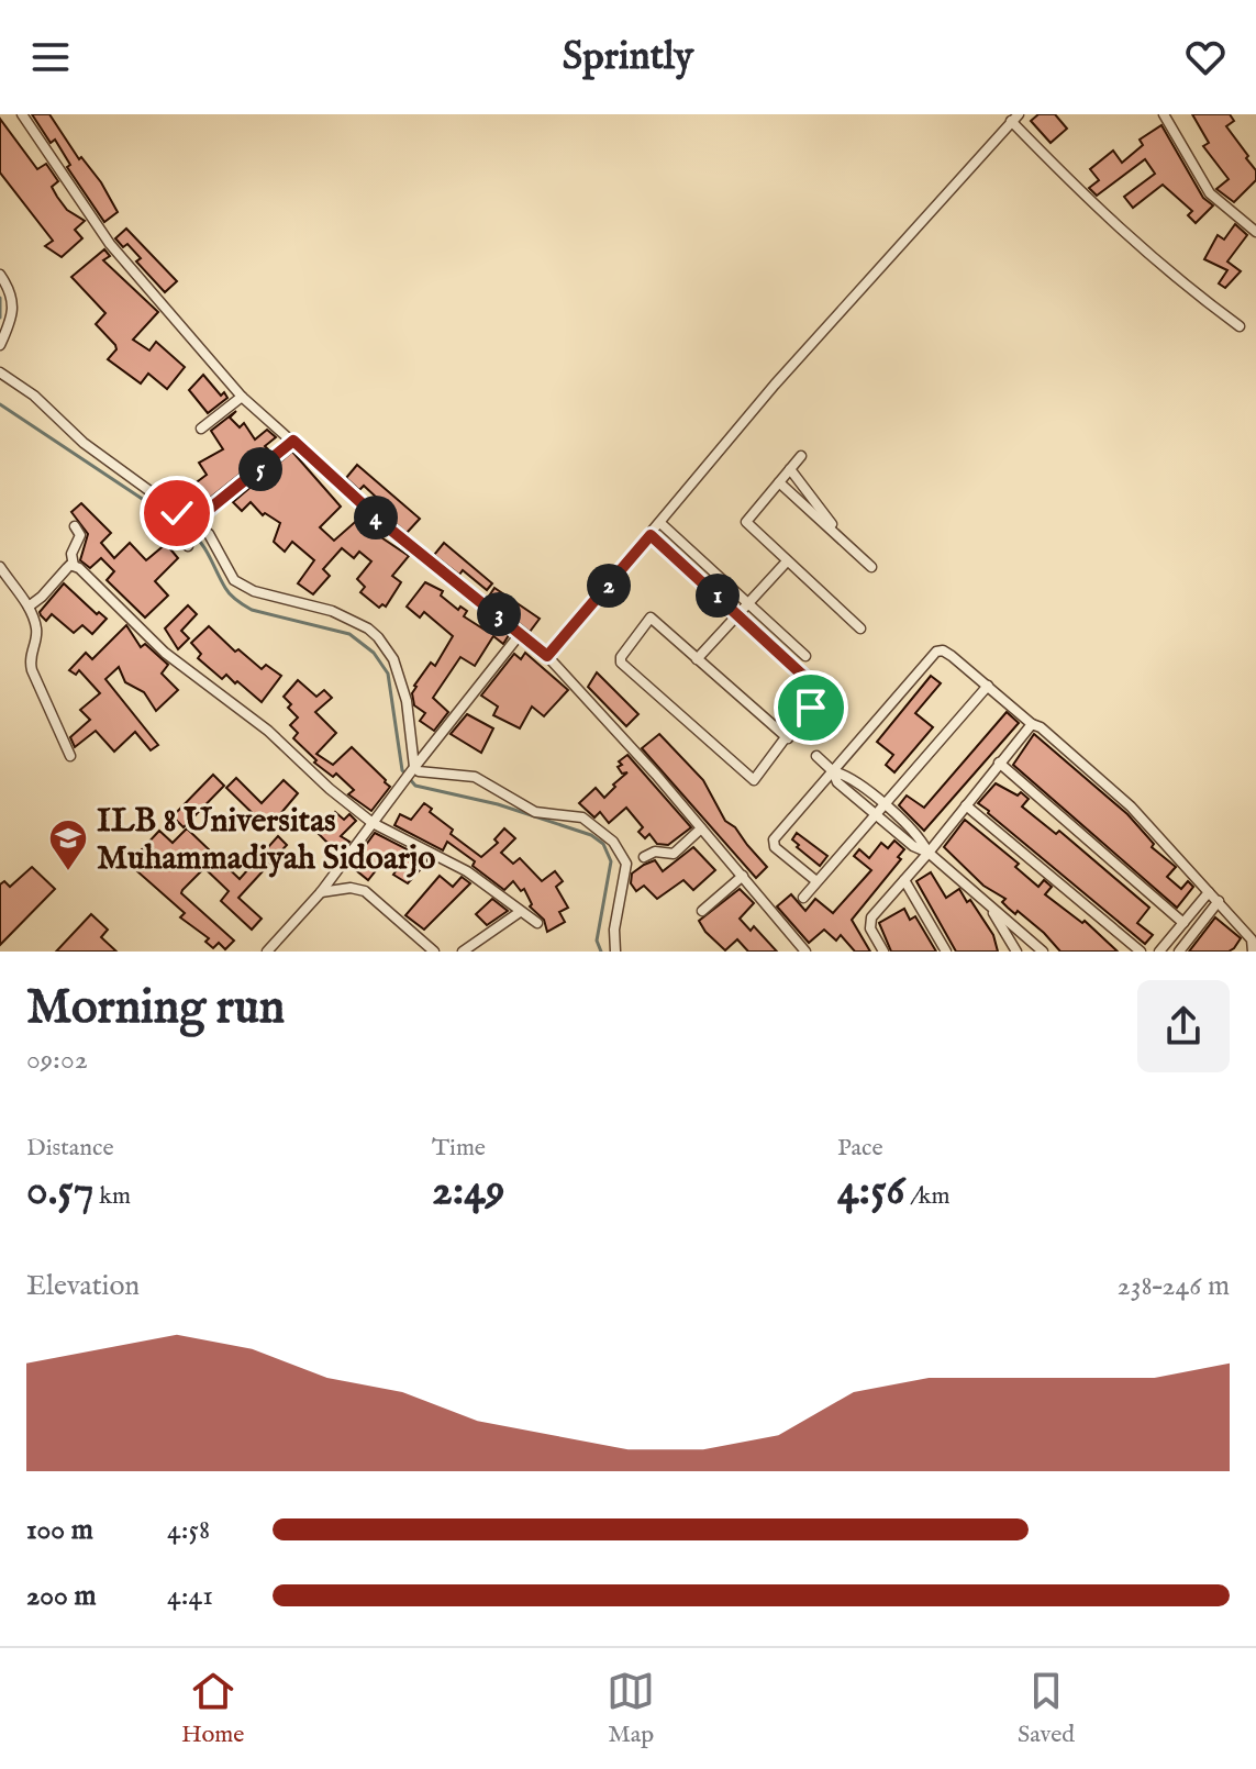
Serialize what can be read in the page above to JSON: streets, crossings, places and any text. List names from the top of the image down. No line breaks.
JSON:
{"places":{"school or university":["ILB 8 Universitas Muhammadiyah Sidoarjo"]},"page":{"header":"Sprintly","pins":["5","4","2","1","3"],"heading":["Morning run","09:02"],"stats":[["Distance","0.57 km"],["Time","2:49"],["Pace","4:56 /km"]],"chart":["Elevation","238–246 m"],"list":[{"name":"100 m","note":"4:58"},{"name":"200 m","note":"4:41"}],"tabs":["Home","Map","Saved"]}}
